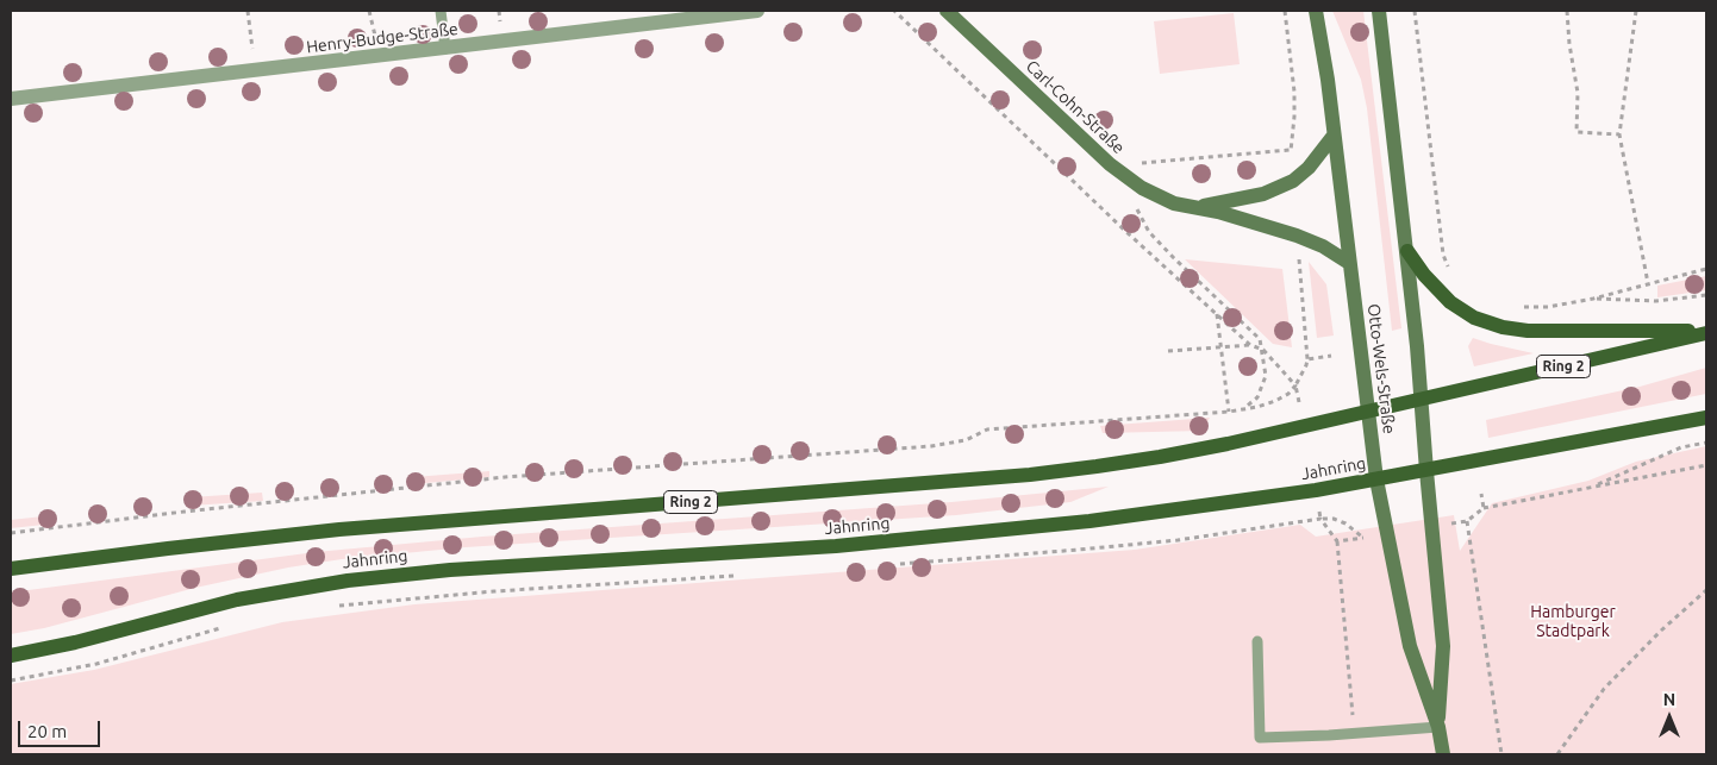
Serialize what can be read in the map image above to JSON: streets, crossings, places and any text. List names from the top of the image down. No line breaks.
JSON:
{"streets":{"main road":["Ring 2","Jahnring"],"street":["Henry-Budge-Straße","Carl-Cohn-Straße","Otto-Wels-Straße"]},"crossings":[["Carl-Cohn-Straße","Otto-Wels-Straße"],["Otto-Wels-Straße","Jahnring"]],"parks":["Hamburger Stadtpark"],"scale_bar":"20 m","north":"top"}
